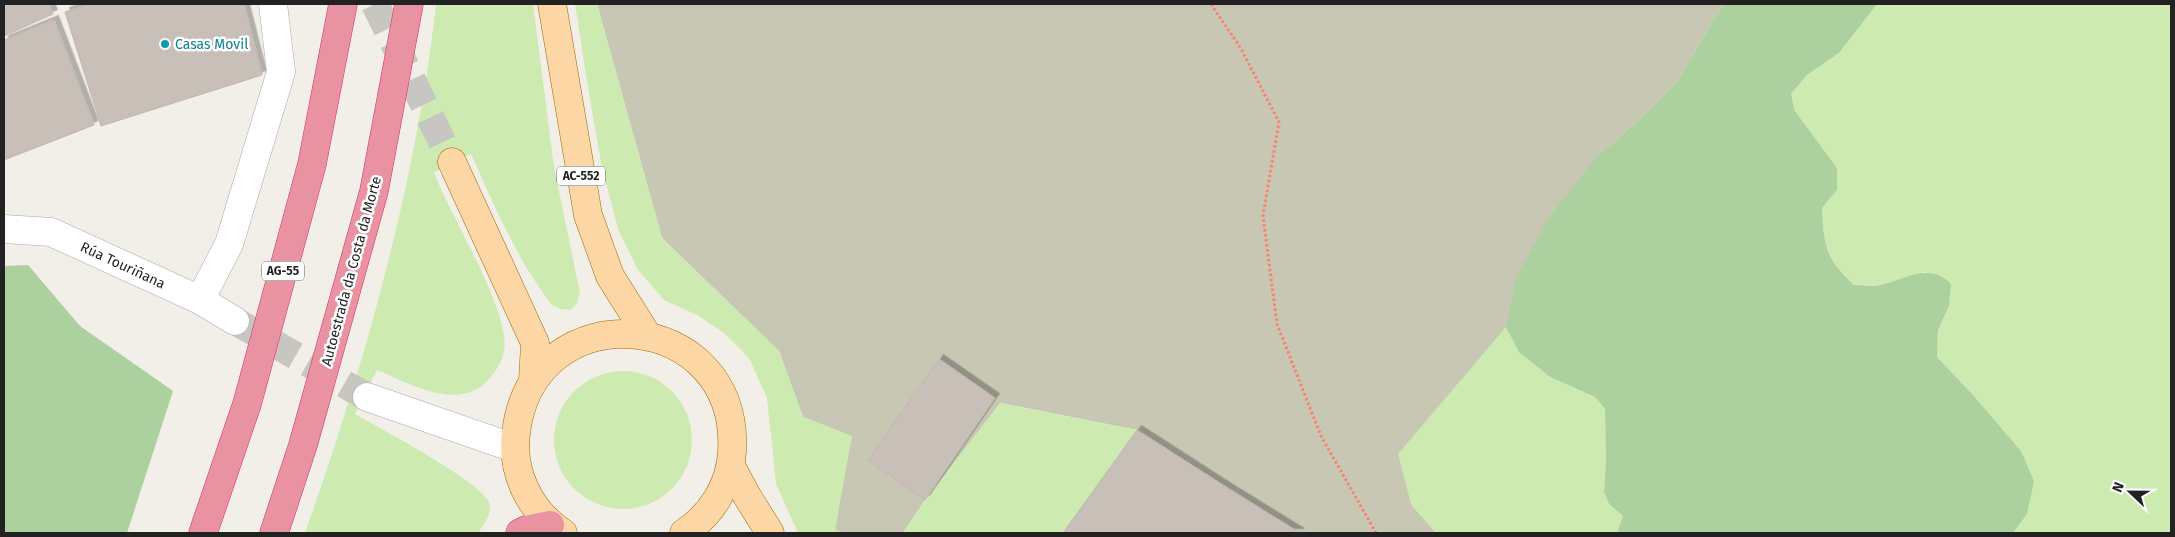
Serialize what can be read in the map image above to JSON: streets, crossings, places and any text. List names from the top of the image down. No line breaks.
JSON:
{"streets":{"highway":["AG-55","Autoestrada da Costa da Morte"],"main road":["AC-552"],"street":["Rúa Touriñana"]},"places":["Casas Movil"],"north":"left"}
